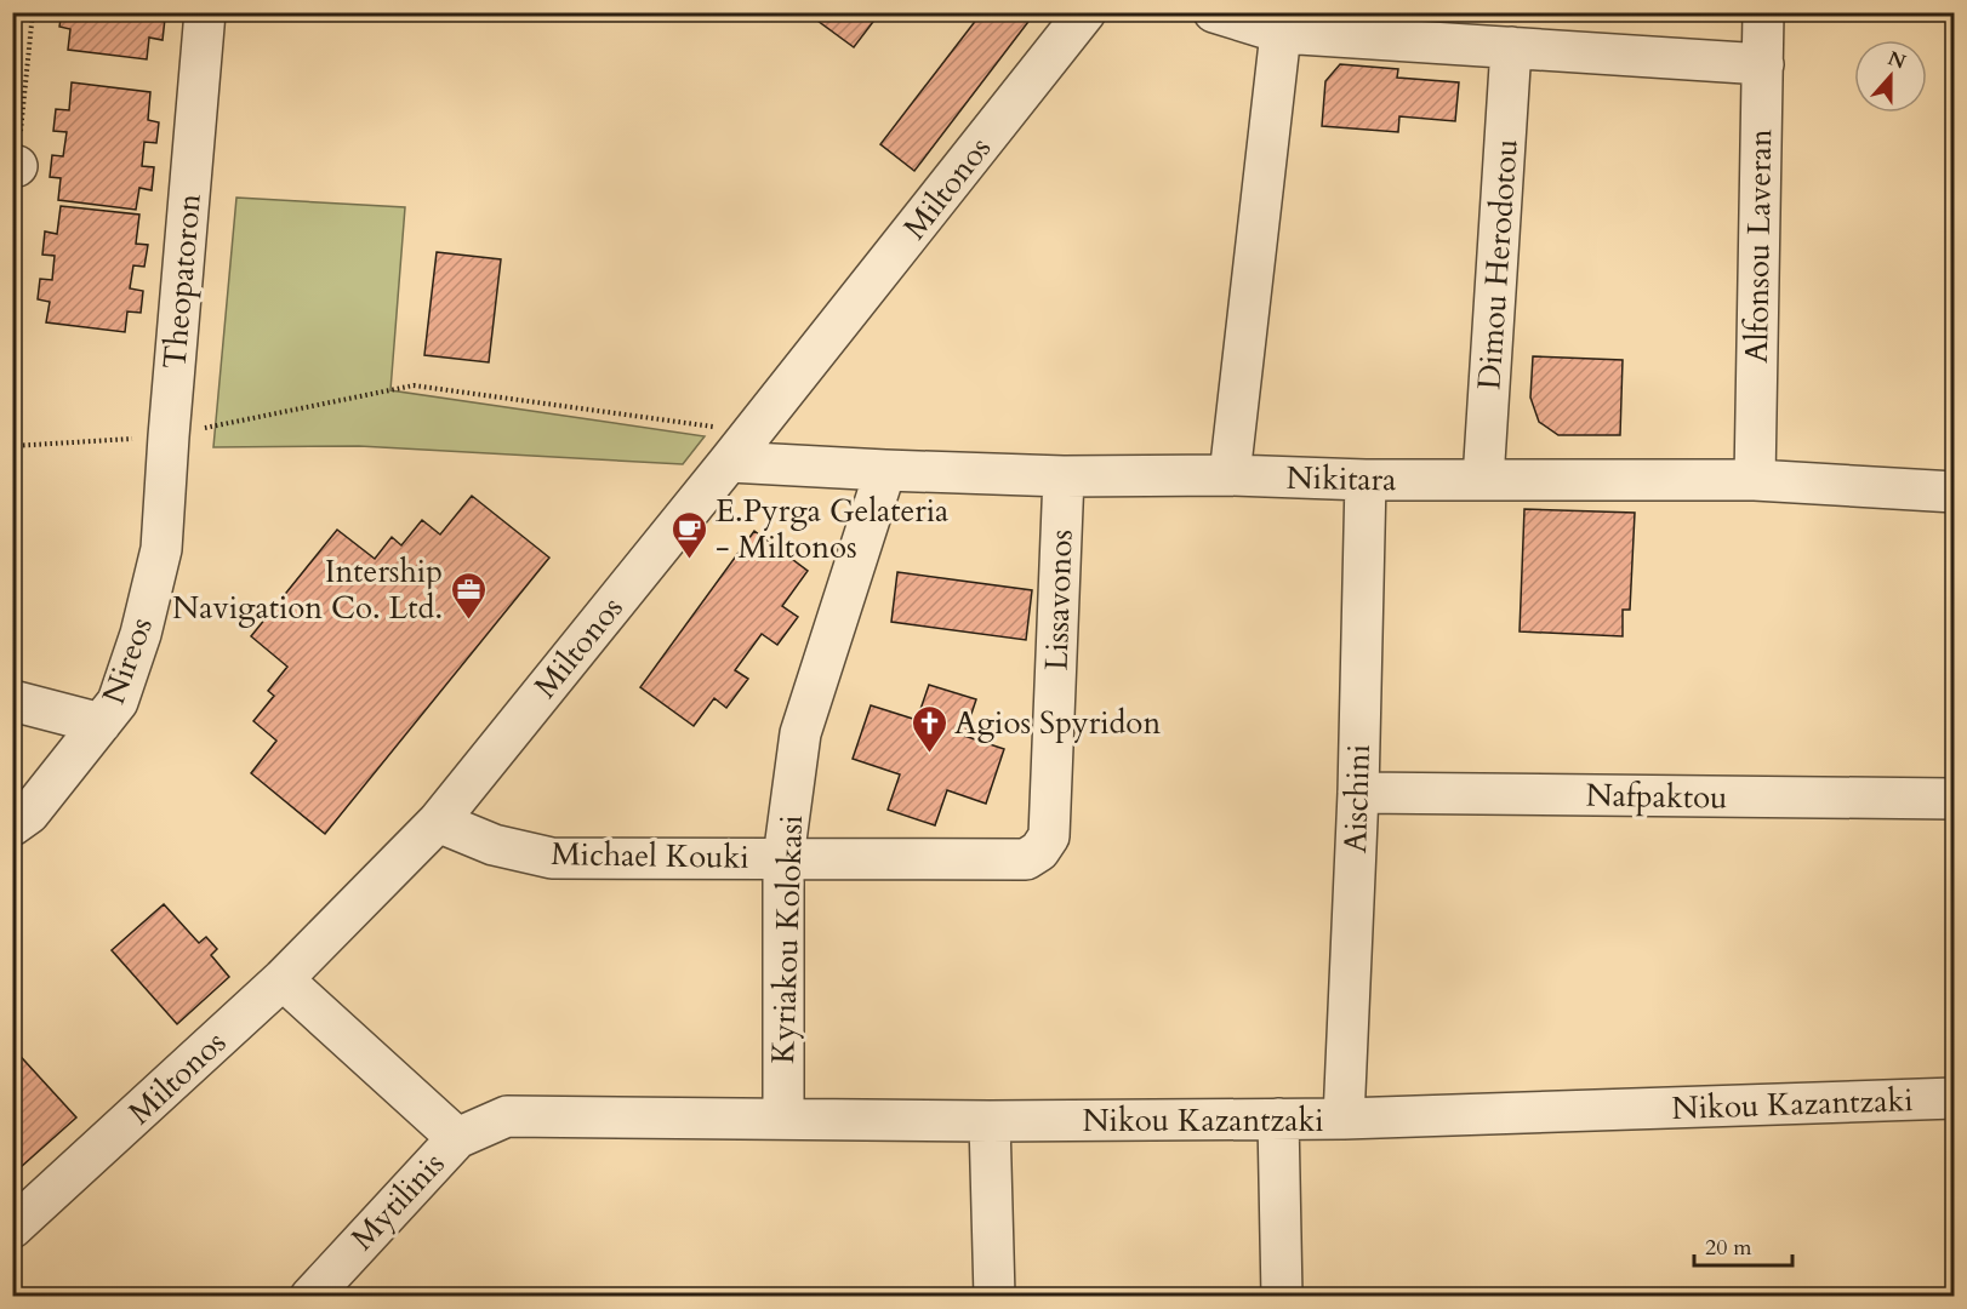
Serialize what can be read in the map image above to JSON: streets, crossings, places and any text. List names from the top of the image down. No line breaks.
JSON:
{"streets":{"street":["Miltonos","Alfonsou Laveran","Dimou Herodotou","Theopatoron","Nikitara","Lissavonos","Nireos","Nafpaktou","Aischini","Michael Kouki","Kyriakou Kolokasi","Nikou Kazantzaki","Mytilinis"]},"crossings":[["Miltonos","Nikitara"],["Miltonos","Michael Kouki"],["Alfonsou Laveran","Nikitara"],["Dimou Herodotou","Nikitara"],["Theopatoron","Nireos"],["Nikitara","Lissavonos"],["Nikitara","Aischini"],["Nikitara","Kyriakou Kolokasi"],["Lissavonos","Michael Kouki"],["Nafpaktou","Aischini"],["Aischini","Nikou Kazantzaki"],["Michael Kouki","Kyriakou Kolokasi"],["Kyriakou Kolokasi","Nikou Kazantzaki"],["Nikou Kazantzaki","Mytilinis"]],"places":{"cafe":["E.Pyrga Gelateria - Miltonos"],"office":["Intership Navigation Co. Ltd."],"church":["Agios Spyridon"]},"scale_bar":"20 m","north":"top"}
